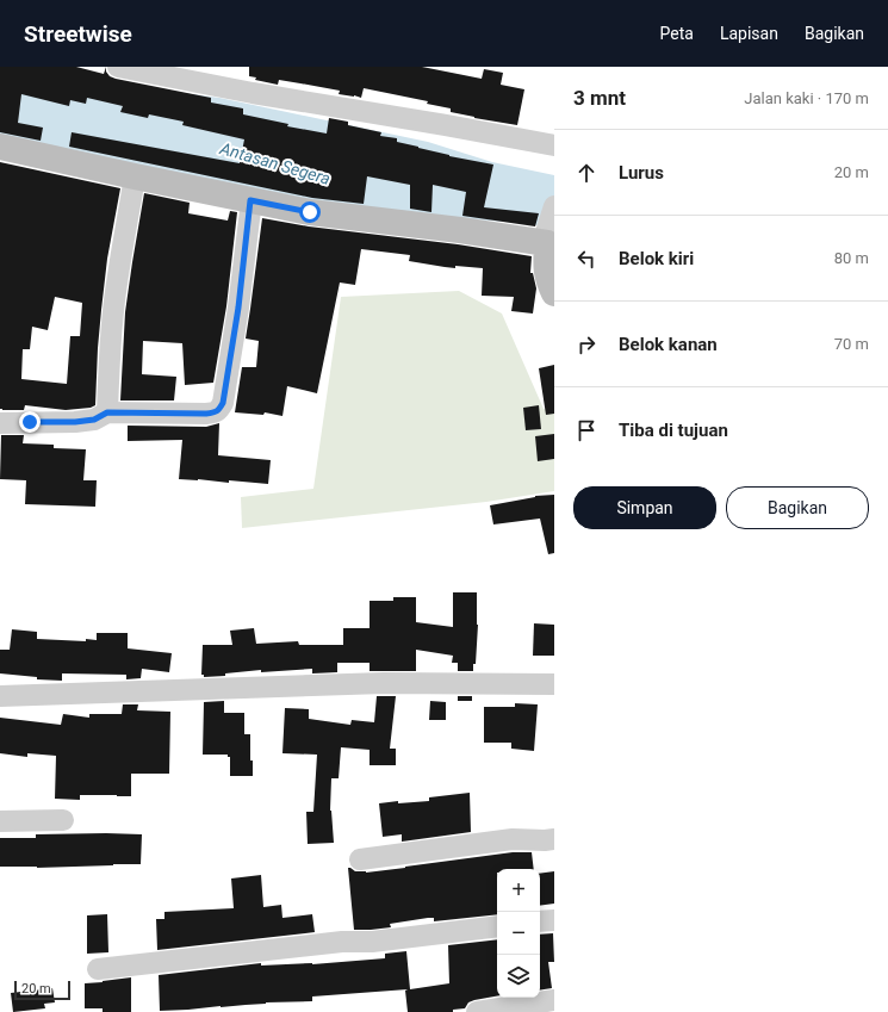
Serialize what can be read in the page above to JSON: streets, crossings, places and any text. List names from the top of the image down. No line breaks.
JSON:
{"water":["Antasan Segera"],"scale_bar":"20 m","page":{"header":"Streetwise","nav":["Peta","Lapisan","Bagikan"],"heading":["3 mnt","Jalan kaki · 170 m"],"list":[["Lurus","20 m"],["Belok kiri","80 m"],["Belok kanan","70 m"],"Tiba di tujuan"],"buttons":["Simpan","Bagikan"],"map_buttons":["+","−"],"scale":"20 m"}}
